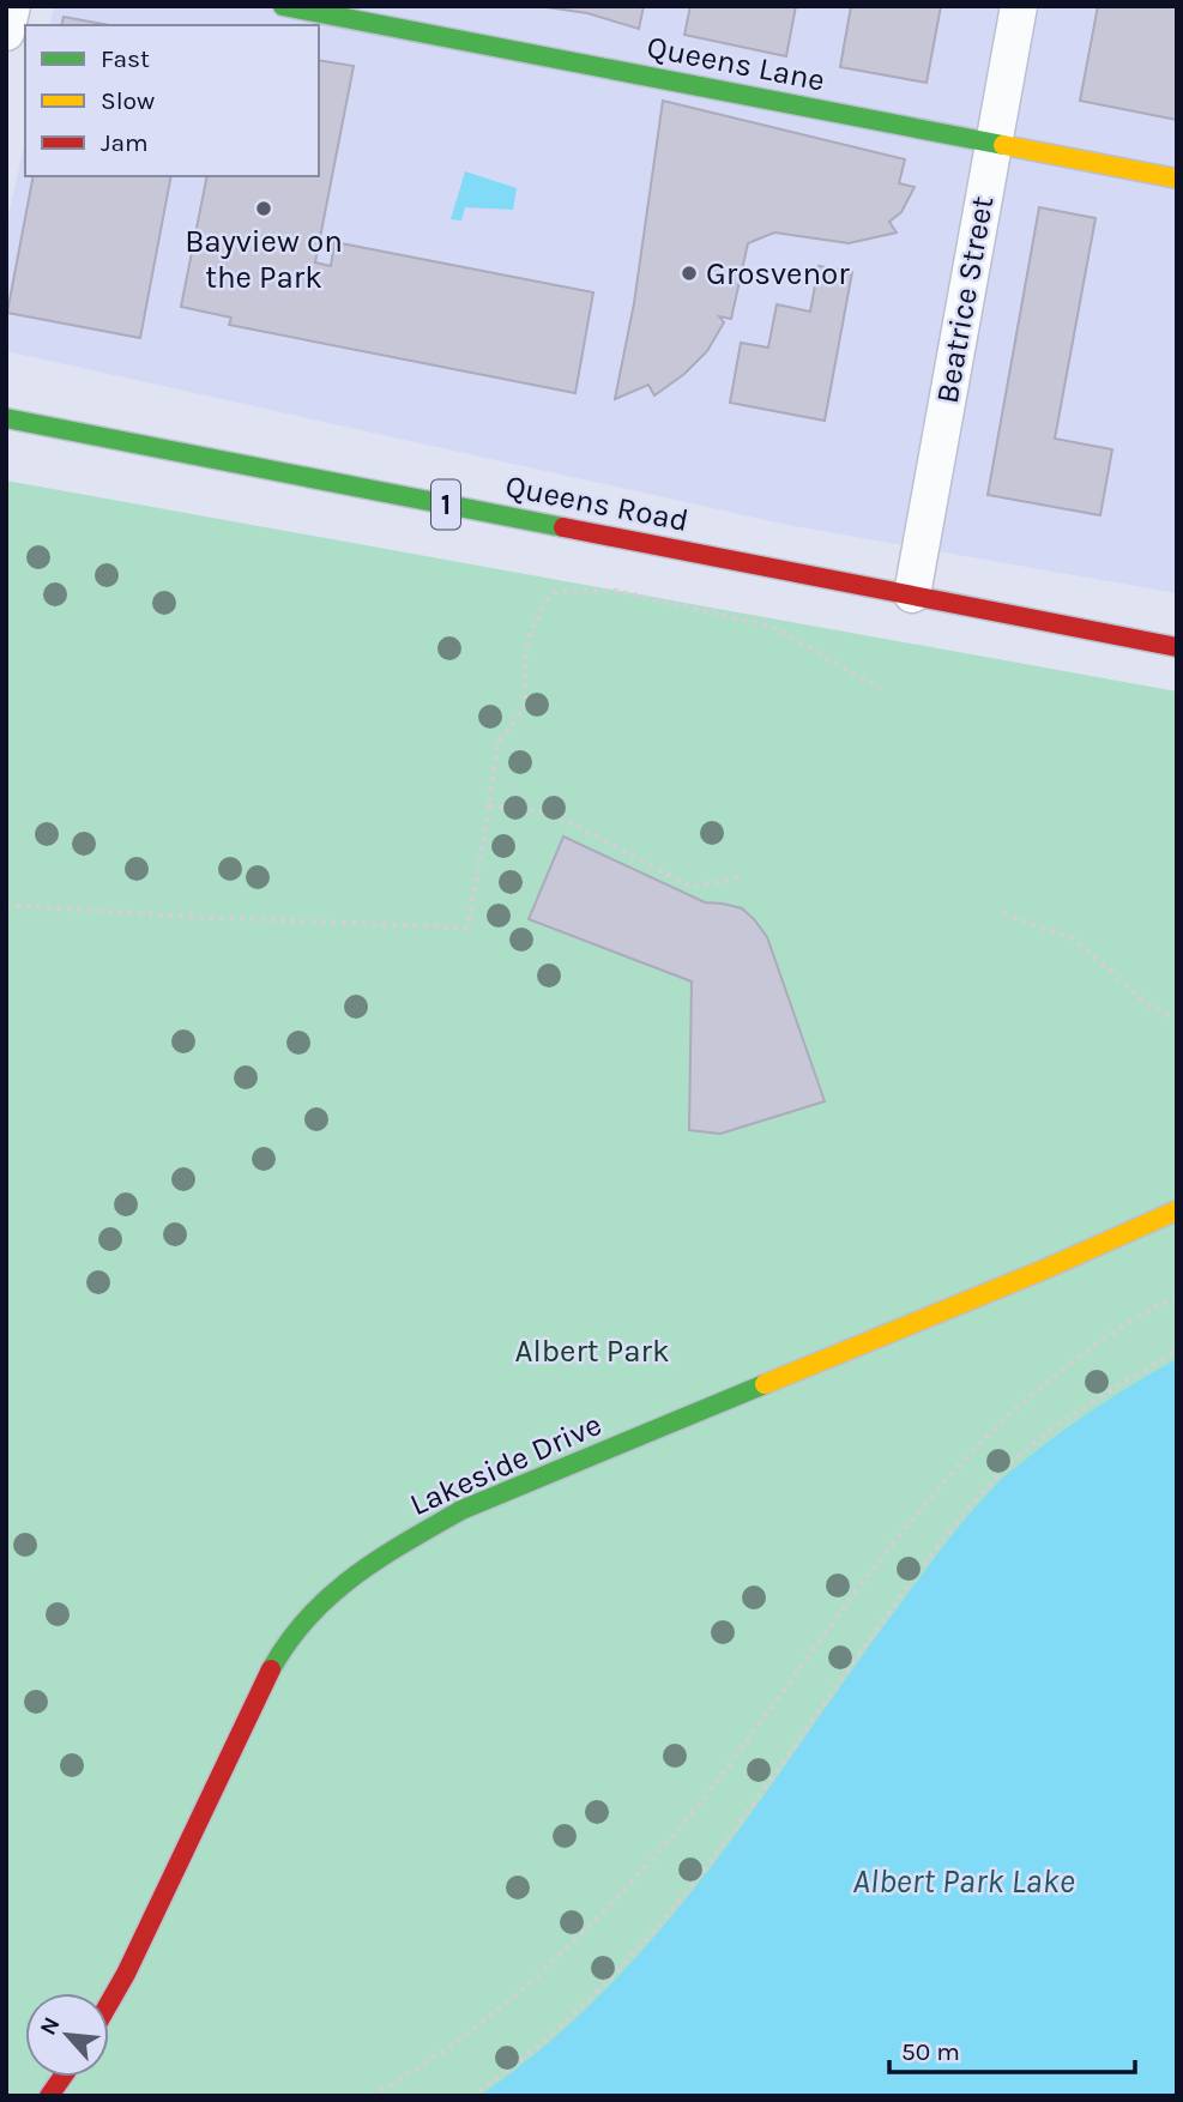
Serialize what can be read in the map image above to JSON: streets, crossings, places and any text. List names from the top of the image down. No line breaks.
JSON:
{"streets":{"main road":["Queens Lane","Queens Road","1","Lakeside Drive"],"street":["Beatrice Street"]},"crossings":[["Queens Lane","Beatrice Street"],["Beatrice Street","Queens Road"]],"water":["Albert Park Lake"],"parks":["Albert Park"],"places":["Bayview on the Park","Grosvenor"],"legend":["Fast","Slow","Jam"],"scale_bar":"50 m","north":"top left"}
